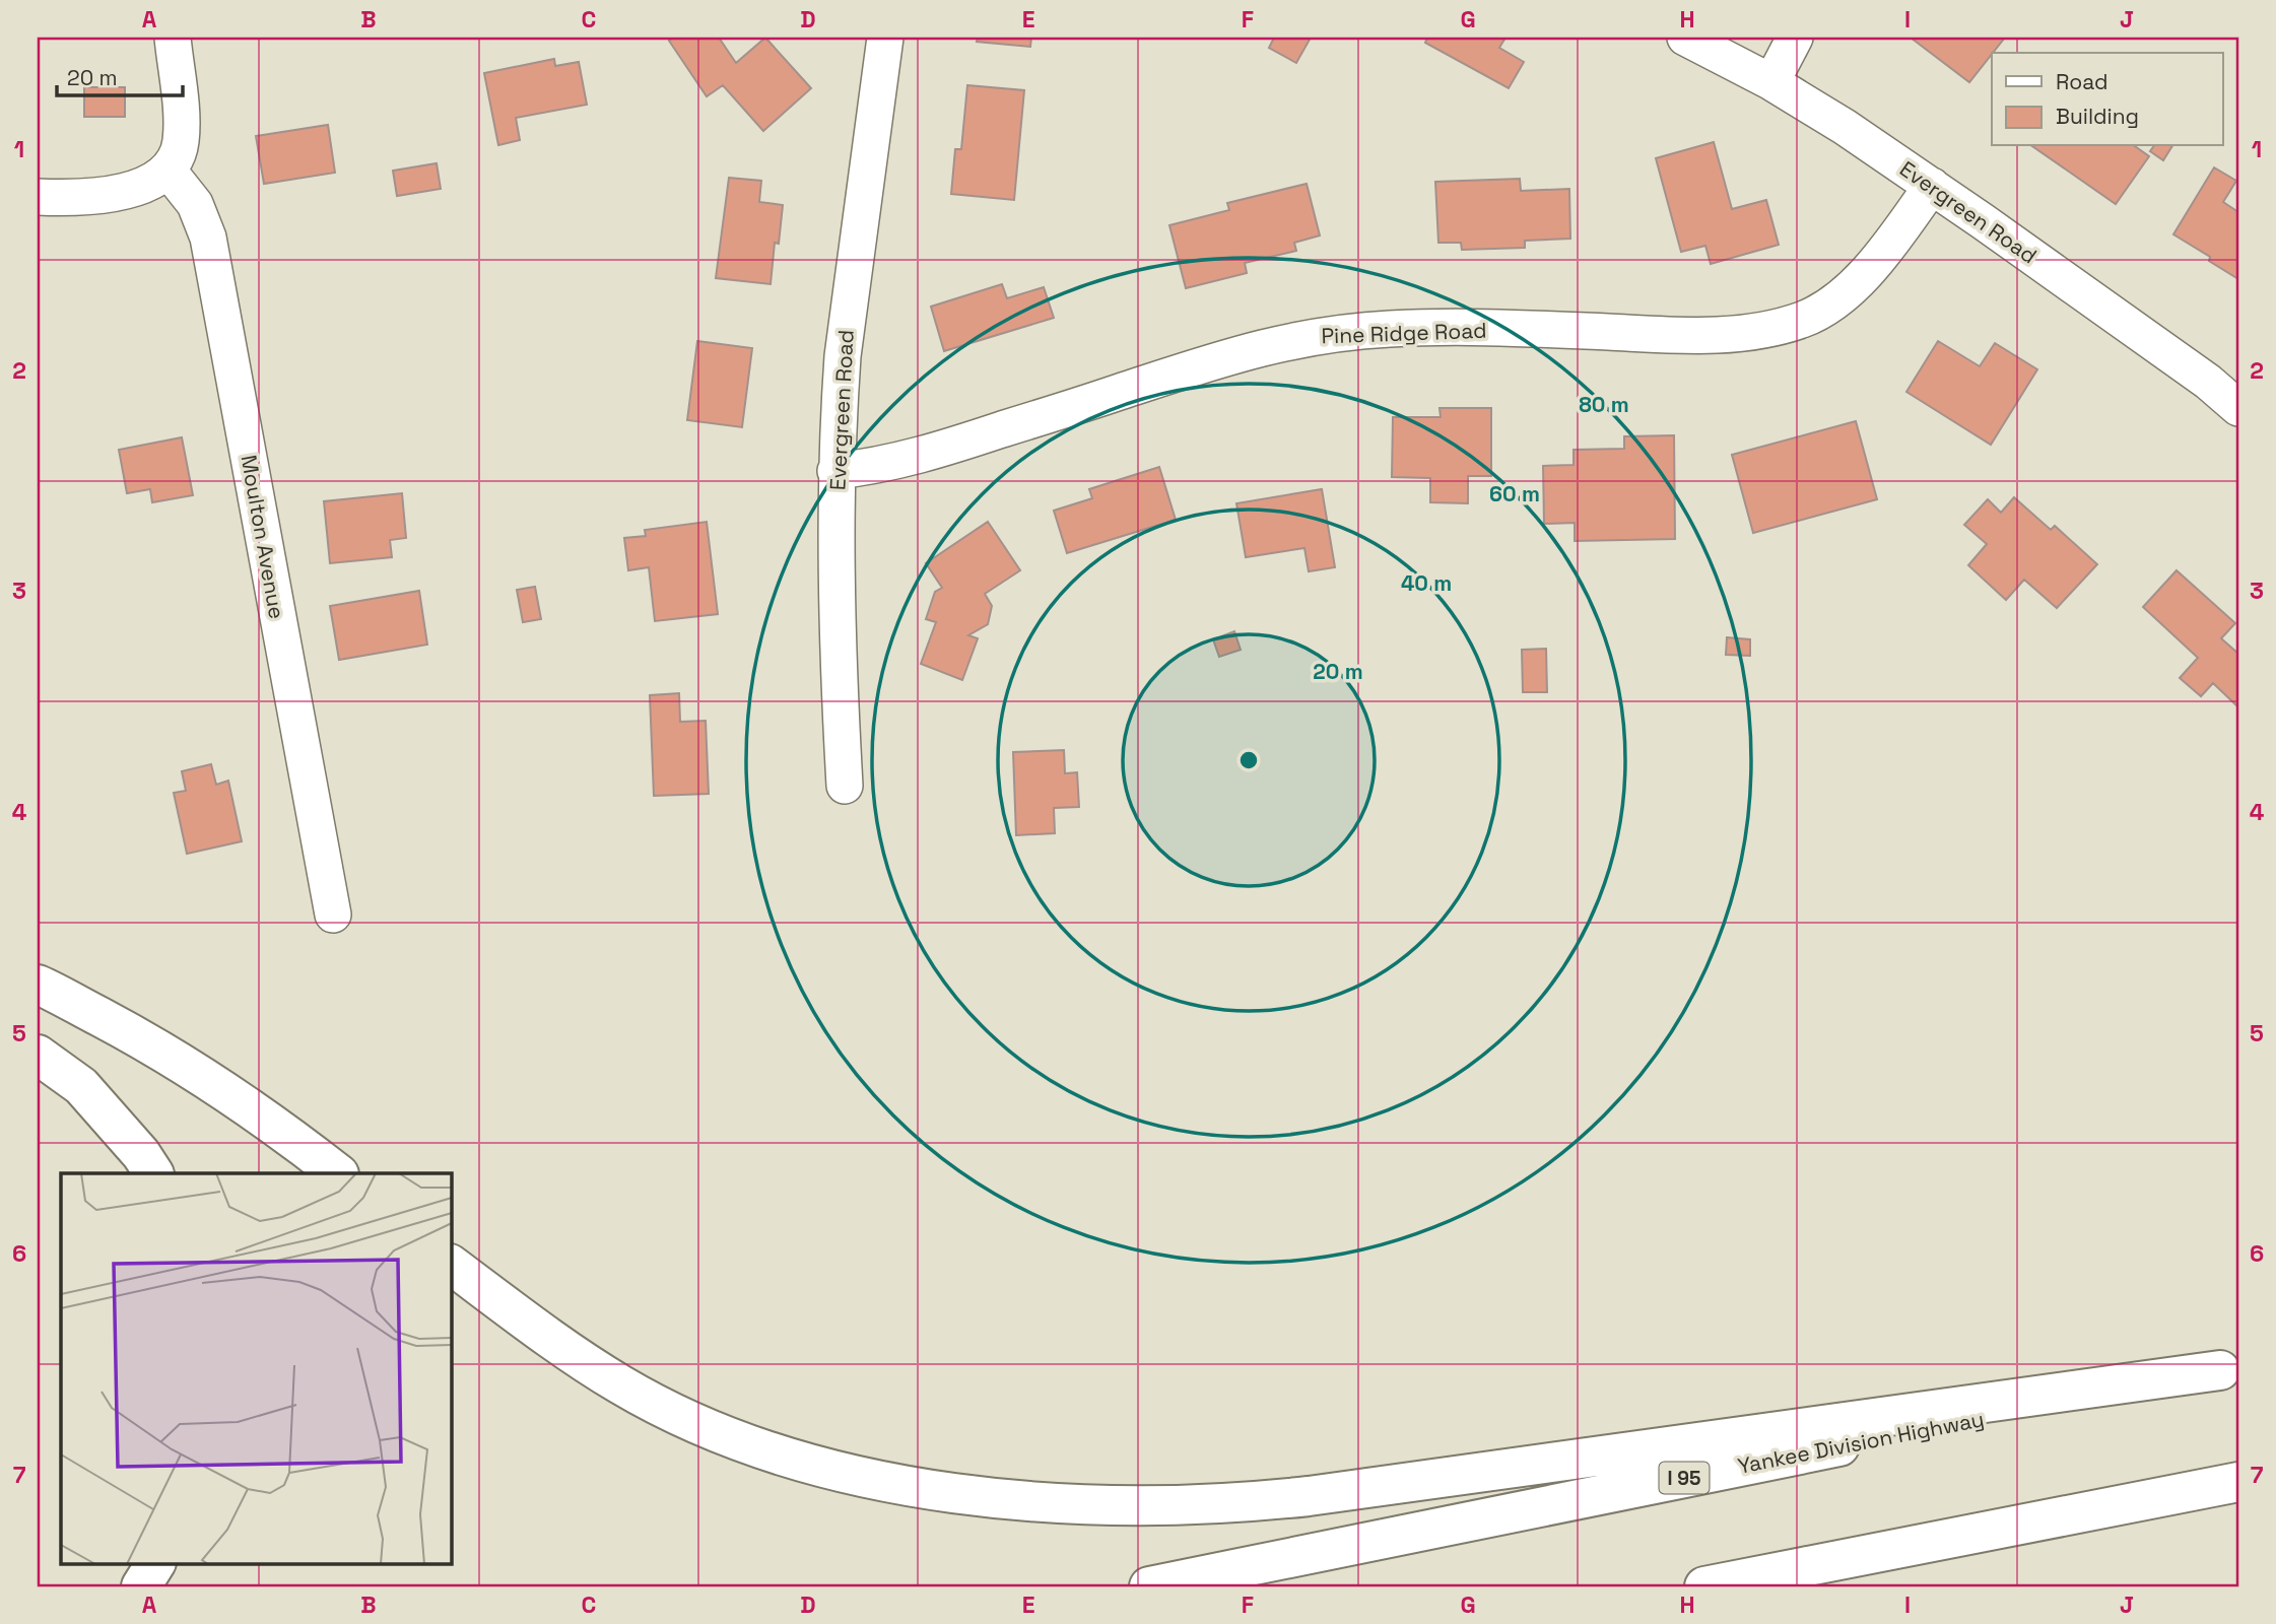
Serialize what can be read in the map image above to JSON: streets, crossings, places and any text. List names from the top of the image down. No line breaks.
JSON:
{"streets":{"highway":["Yankee Division Highway","I 95"],"street":["Evergreen Road","Pine Ridge Road","Moulton Avenue"]},"crossings":[["Evergreen Road","Pine Ridge Road"]],"legend":["Road","Building"],"scale_bar":"20 m","grid":{"columns":["A","B","C","D","E","F","G","H","I","J"],"rows":["1","2","3","4","5","6","7"]},"rings":["80 m","60 m","40 m","20 m"]}
